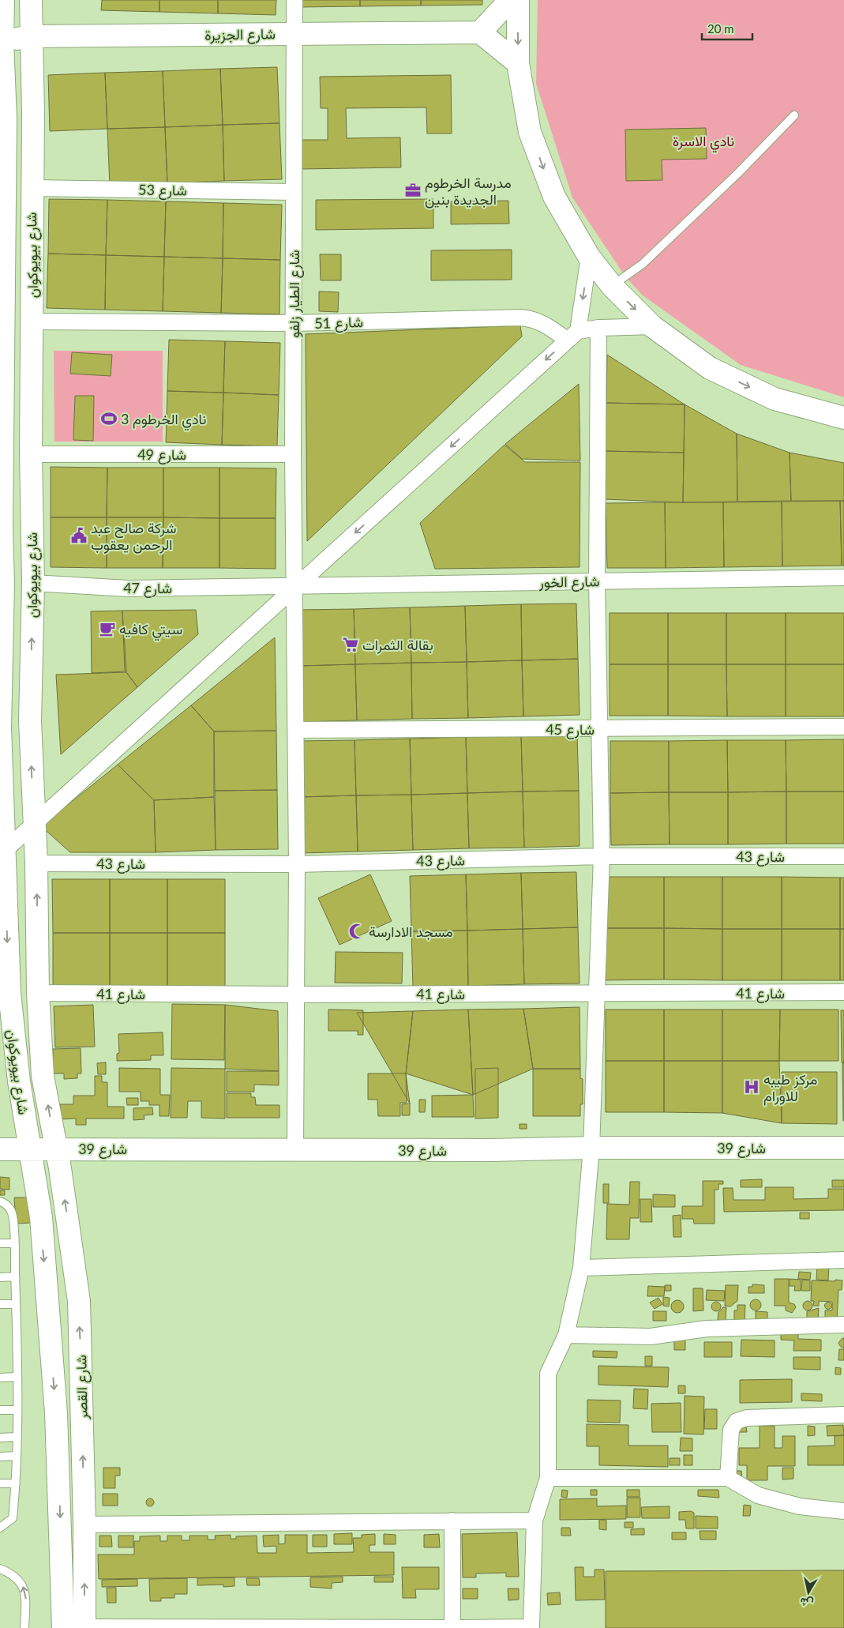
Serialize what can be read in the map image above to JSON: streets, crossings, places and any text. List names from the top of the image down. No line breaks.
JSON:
{"streets":{"main road":["شارع الجزيرة","شارع بيويوكوان","شارع 47","شارع 39","شارع القصر"],"street":["شارع 53","شارع الطيار زلفو","شارع 51","شارع 49","شارع الخور","شارع 45","شارع 43","شارع 41"]},"crossings":[["شارع الجزيرة","شارع بيويوكوان"],["شارع الجزيرة","شارع الطيار زلفو"],["شارع 53","شارع بيويوكوان"],["شارع 53","شارع الطيار زلفو"],["شارع بيويوكوان","شارع 51"],["شارع بيويوكوان","شارع 49"],["شارع بيويوكوان","شارع 47"],["شارع بيويوكوان","شارع 43"],["شارع بيويوكوان","شارع 41"],["شارع بيويوكوان","شارع 39"],["شارع بيويوكوان","شارع القصر"],["شارع الطيار زلفو","شارع 51"],["شارع الطيار زلفو","شارع 49"],["شارع الطيار زلفو","شارع الخور"],["شارع الطيار زلفو","شارع 47"],["شارع الطيار زلفو","شارع 45"],["شارع الطيار زلفو","شارع 43"],["شارع الطيار زلفو","شارع 41"],["شارع الطيار زلفو","شارع 39"],["شارع الخور","شارع 47"],["شارع 39","شارع القصر"]],"parks":["نادي الاسرة"],"places":{"office":["مدرسة الخرطوم الجديدة بنين"],"sports":["نادي الخرطوم 3"],"public building":["شركة صالح عبد الرحمن يعقوب"],"cafe":["سيتي كافيه"],"supermarket":["بقالة الثمرات"],"mosque":["مسجد الادارسة"],"hospital":["مركز طيبه للاورام"]},"scale_bar":"20 m","north":"bottom"}
